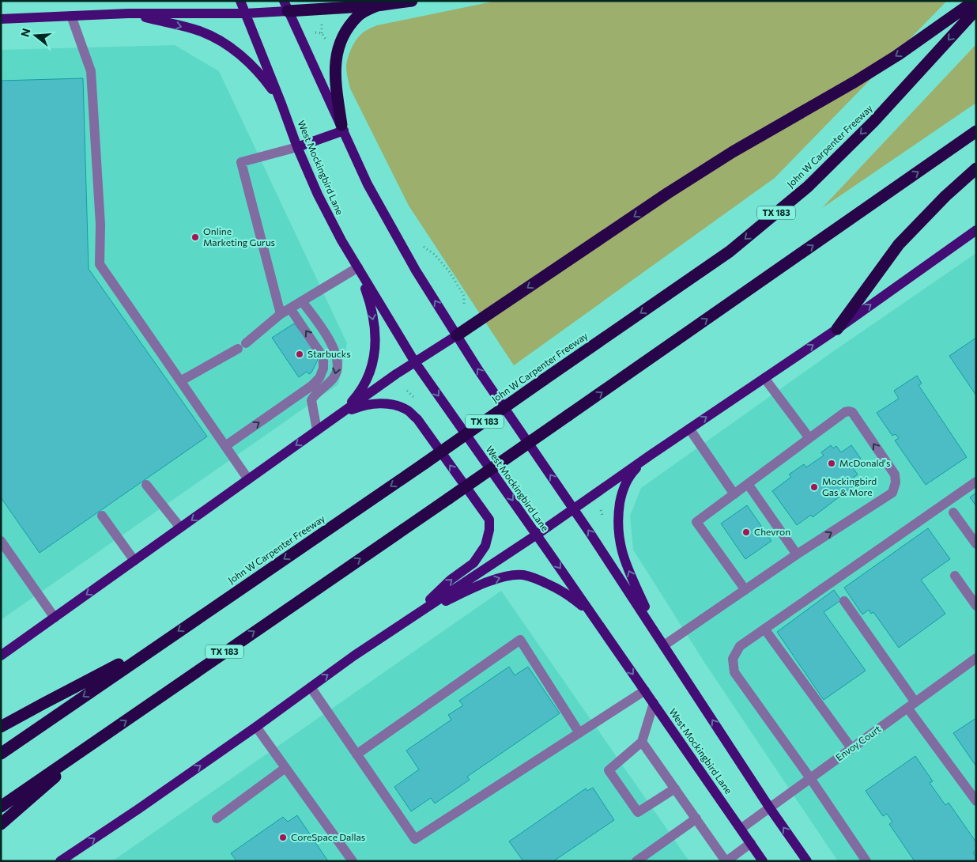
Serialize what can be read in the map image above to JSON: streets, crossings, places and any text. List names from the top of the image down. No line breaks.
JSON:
{"streets":{"highway":["John W Carpenter Freeway","TX 183"],"main road":["West Mockingbird Lane"],"street":["Envoy Court"]},"crossings":[["West Mockingbird Lane","Envoy Court"]],"places":["Online Marketing Gurus","Starbucks","McDonald's","Mockingbird Gas & More","Chevron","CoreSpace Dallas"],"north":"left"}
